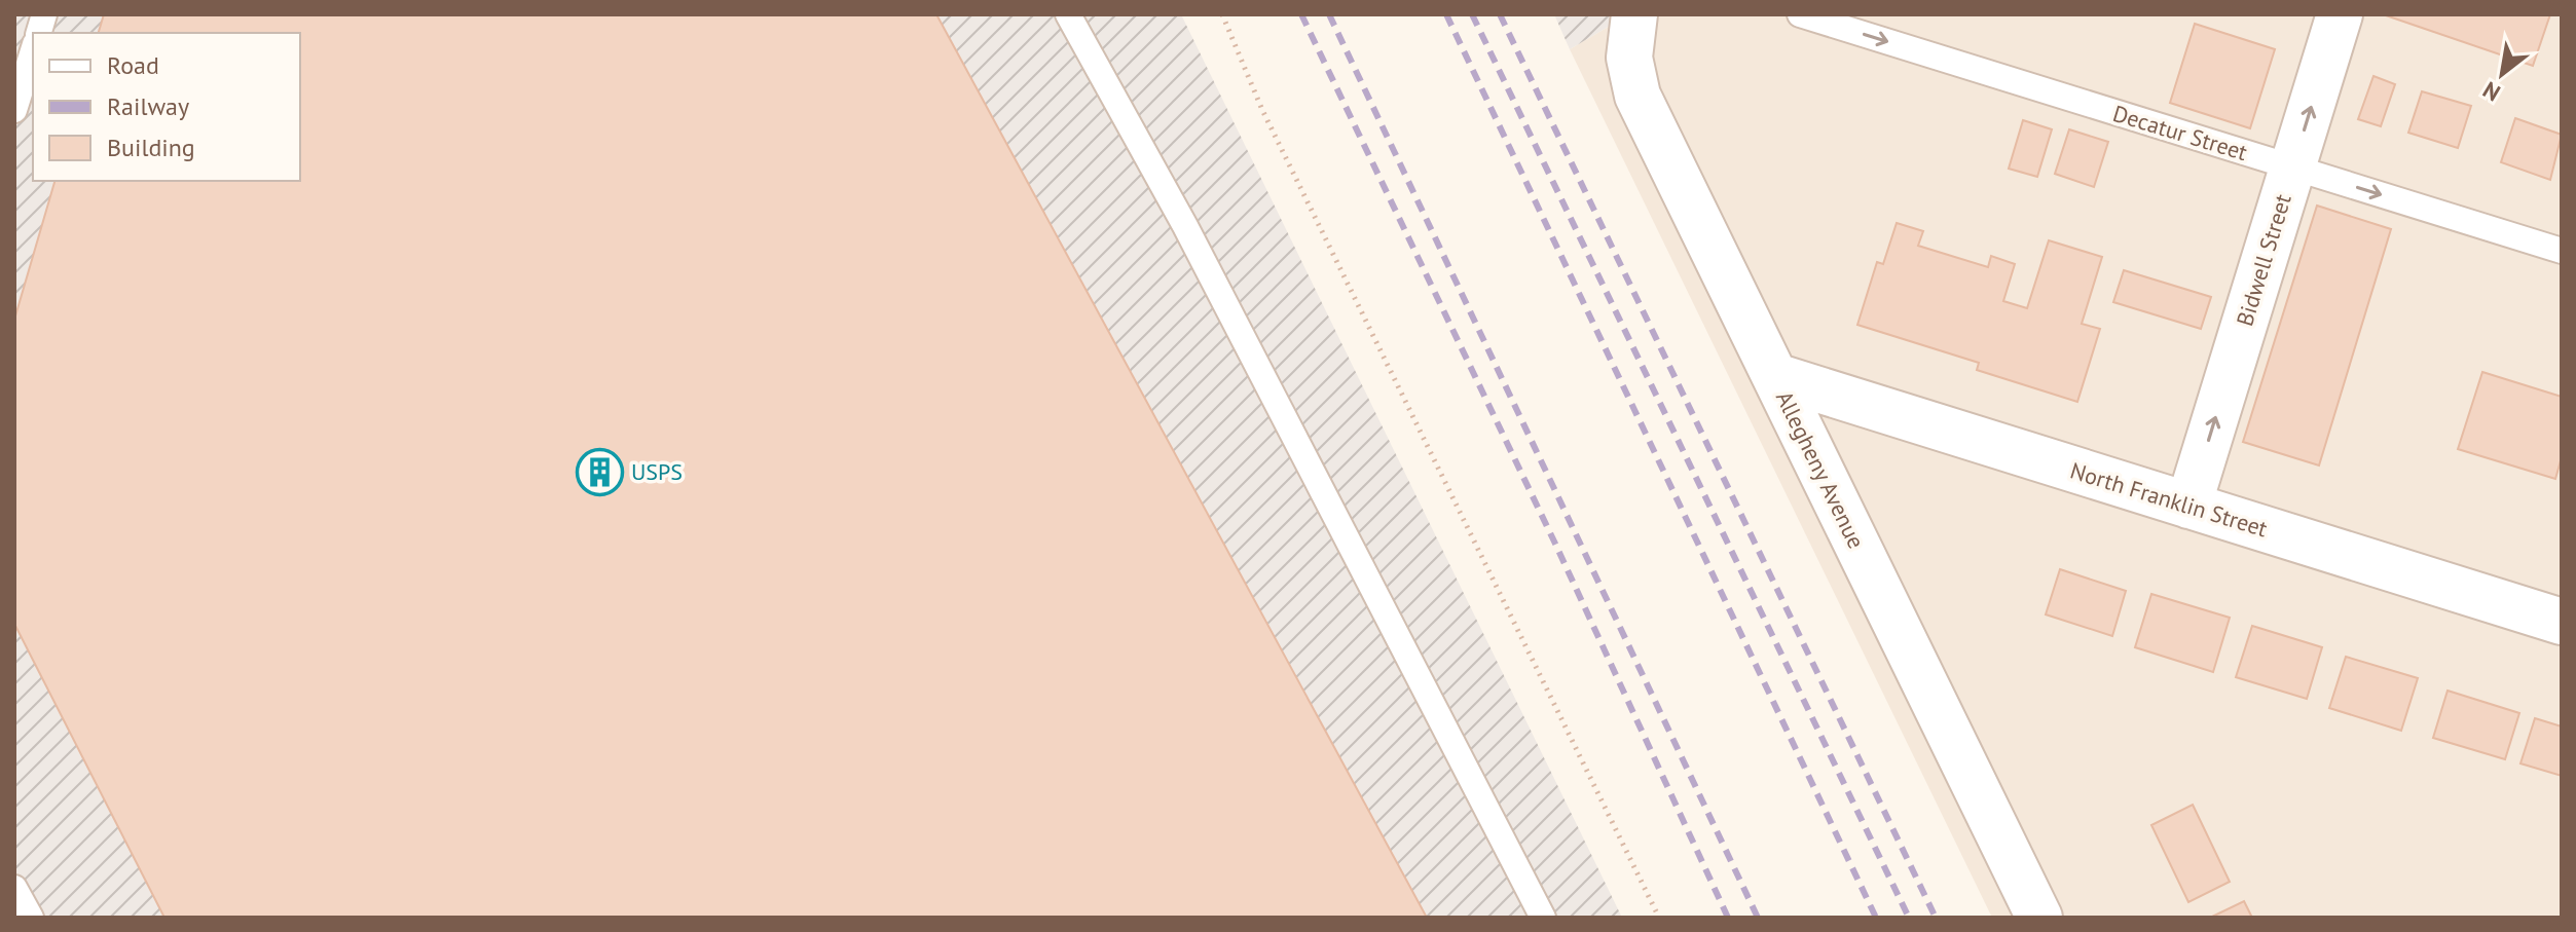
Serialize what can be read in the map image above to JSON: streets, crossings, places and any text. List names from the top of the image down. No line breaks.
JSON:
{"streets":{"street":["Bidwell Street","Allegheny Avenue","North Franklin Street"],"lane":["Decatur Street"]},"crossings":[["Decatur Street","Bidwell Street"],["Bidwell Street","North Franklin Street"],["Allegheny Avenue","North Franklin Street"]],"one_way":["Decatur Street","Bidwell Street"],"places":{"building":["USPS"]},"legend":["Road","Railway","Building"],"north":"bottom left"}
